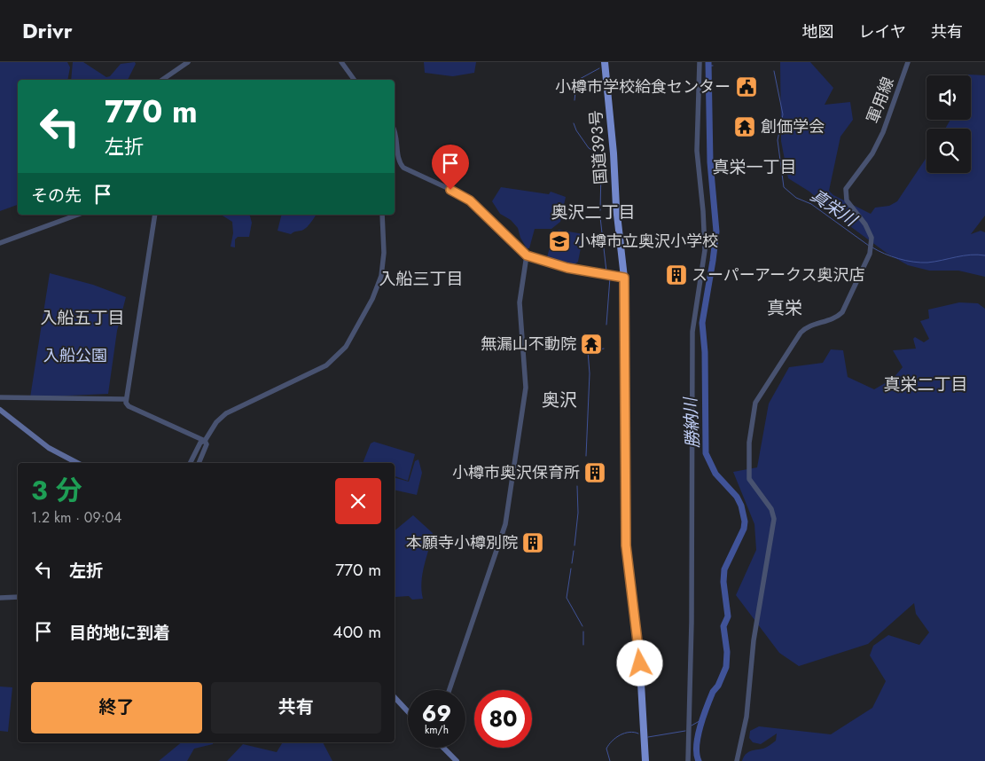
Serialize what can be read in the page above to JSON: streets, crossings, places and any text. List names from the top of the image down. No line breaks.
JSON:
{"streets":{"highway":["国道393号"],"street":["軍用線"]},"districts":["真栄一丁目","奥沢二丁目","入船三丁目","真栄","入船五丁目","真栄二丁目","奥沢"],"water":["真栄川","勝納川"],"parks":["入船公園"],"places":{"public building":["小樽市学校給食センター"],"temple":["創価学会","無漏山不動院"],"school or university":["小樽市立奥沢小学校"],"building":["スーパーアークス奥沢店","小樽市奥沢保育所","本願寺小樽別院"]},"page":{"header":"Drivr","nav":["地図","レイヤ","共有"],"turn":["770 m","左折"],"then":"その先","heading":["3 分","1.2 km · 09:04"],"list":[{"name":"左折","value":"770 m"},{"name":"目的地に到着","value":"400 m"}],"buttons":["終了","共有"],"speed":"69 km/h","limit":"80"}}
